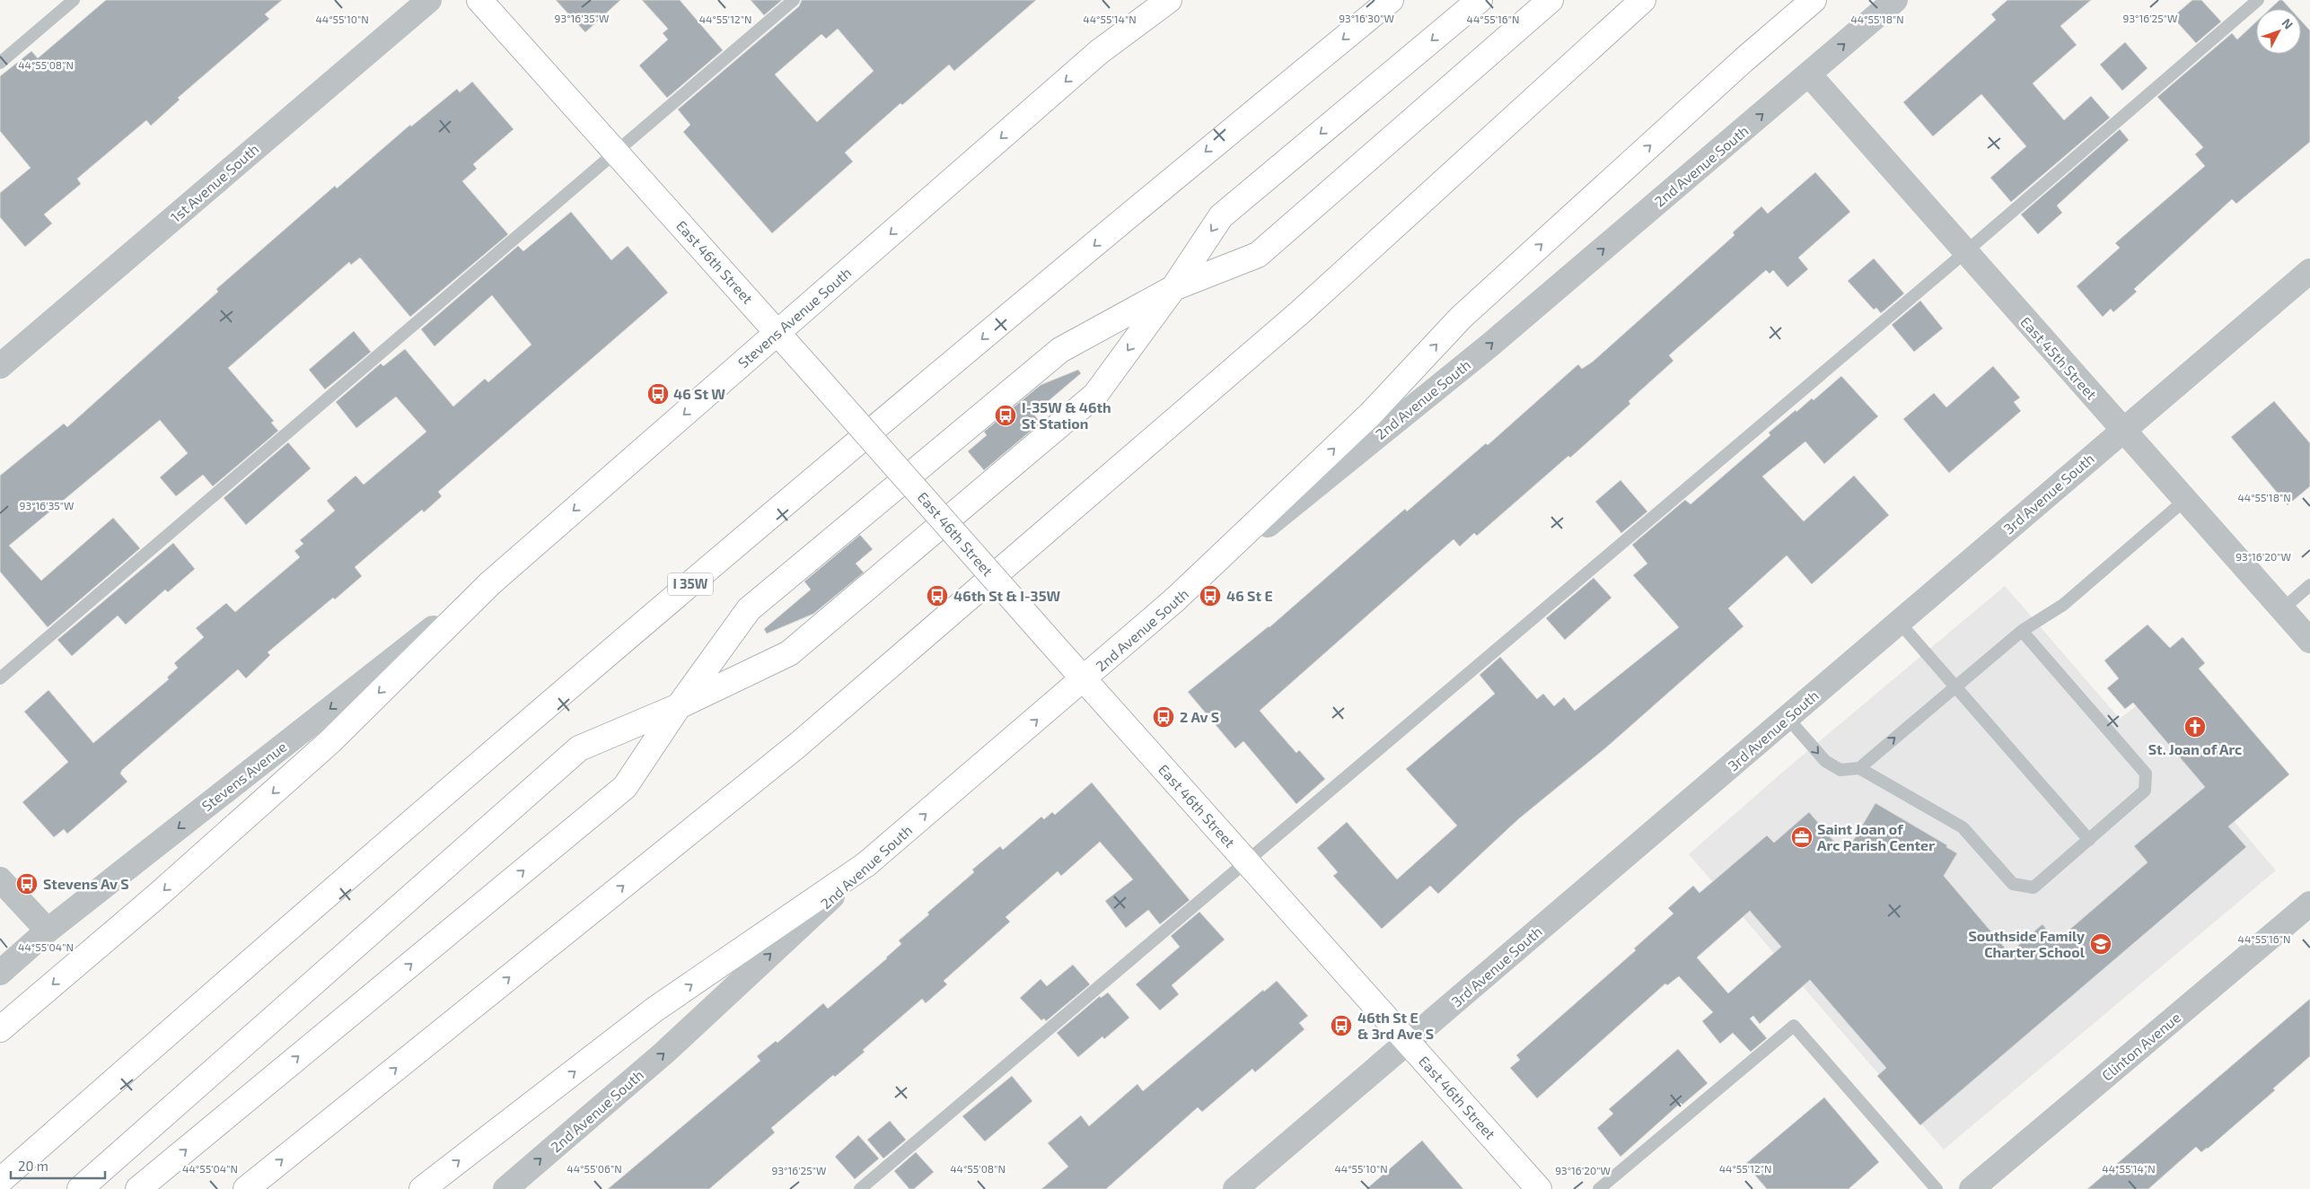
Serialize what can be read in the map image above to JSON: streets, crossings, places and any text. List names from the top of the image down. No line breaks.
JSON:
{"streets":{"main road":["2nd Avenue South","East 46th Street","Stevens Avenue South","I 35W"],"street":["1st Avenue South","East 45th Street","3rd Avenue South","Stevens Avenue","Clinton Avenue"]},"crossings":[["2nd Avenue South","East 46th Street"],["2nd Avenue South","East 45th Street"],["East 46th Street","Stevens Avenue South"],["East 46th Street","3rd Avenue South"],["Stevens Avenue South","Stevens Avenue"],["East 45th Street","3rd Avenue South"]],"one_way":["2nd Avenue South","Stevens Avenue"],"places":{"bus stop":["46 St W","I-35W & 46th St Station","46th St & I-35W","46 St E","2 Av S","Stevens Av S","46th St E & 3rd Ave S"],"church":["St. Joan of Arc"],"office":["Saint Joan of Arc Parish Center"],"school or university":["Southside Family Charter School"]},"scale_bar":"20 m","north":"top right","coordinates":["93°16'35\"W","93°16'30\"W","93°16'25\"W","44°55'10\"N","44°55'16\"N","44°55'18\"N","44°55'12\"N","44°55'14\"N","44°55'08\"N","93°16'20\"W","44°55'04\"N","44°55'06\"N"]}
